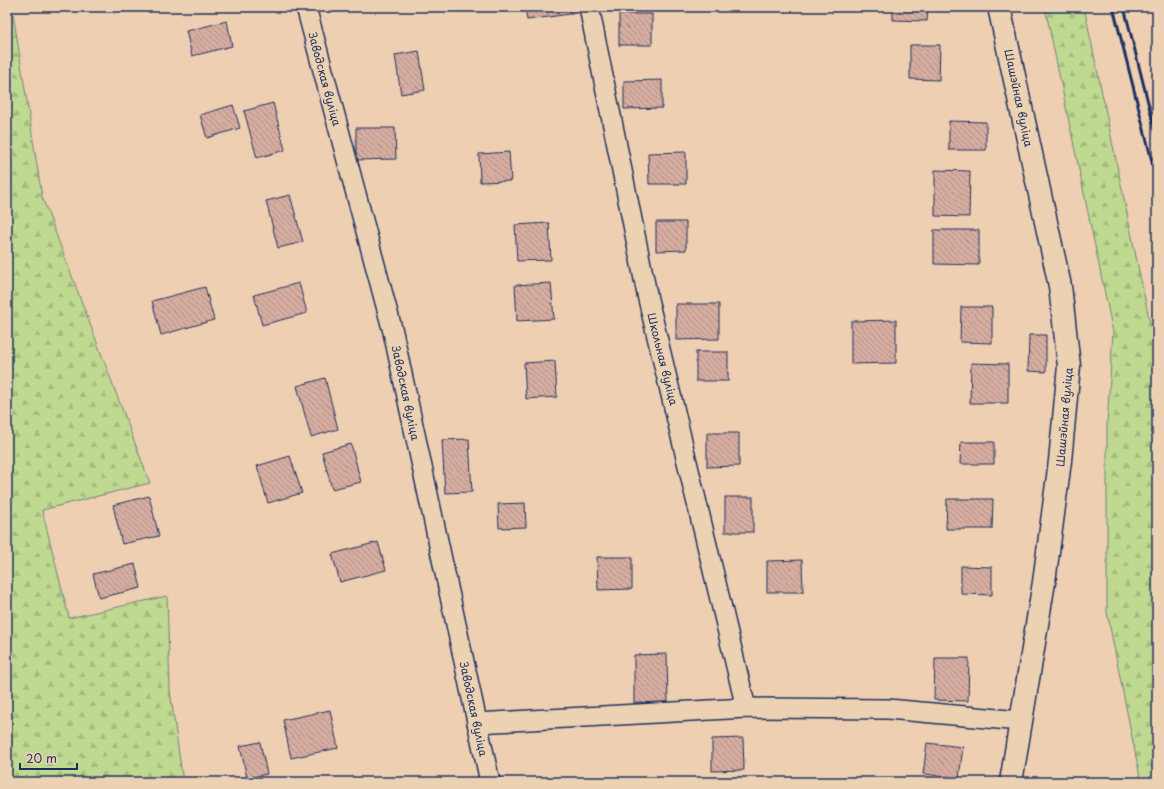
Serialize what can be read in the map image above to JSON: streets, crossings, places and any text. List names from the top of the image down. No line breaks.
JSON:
{"streets":{"main road":["Шашэйная вуліца"],"street":["Заводская вуліца","Школьная вуліца"]},"scale_bar":"20 m"}
